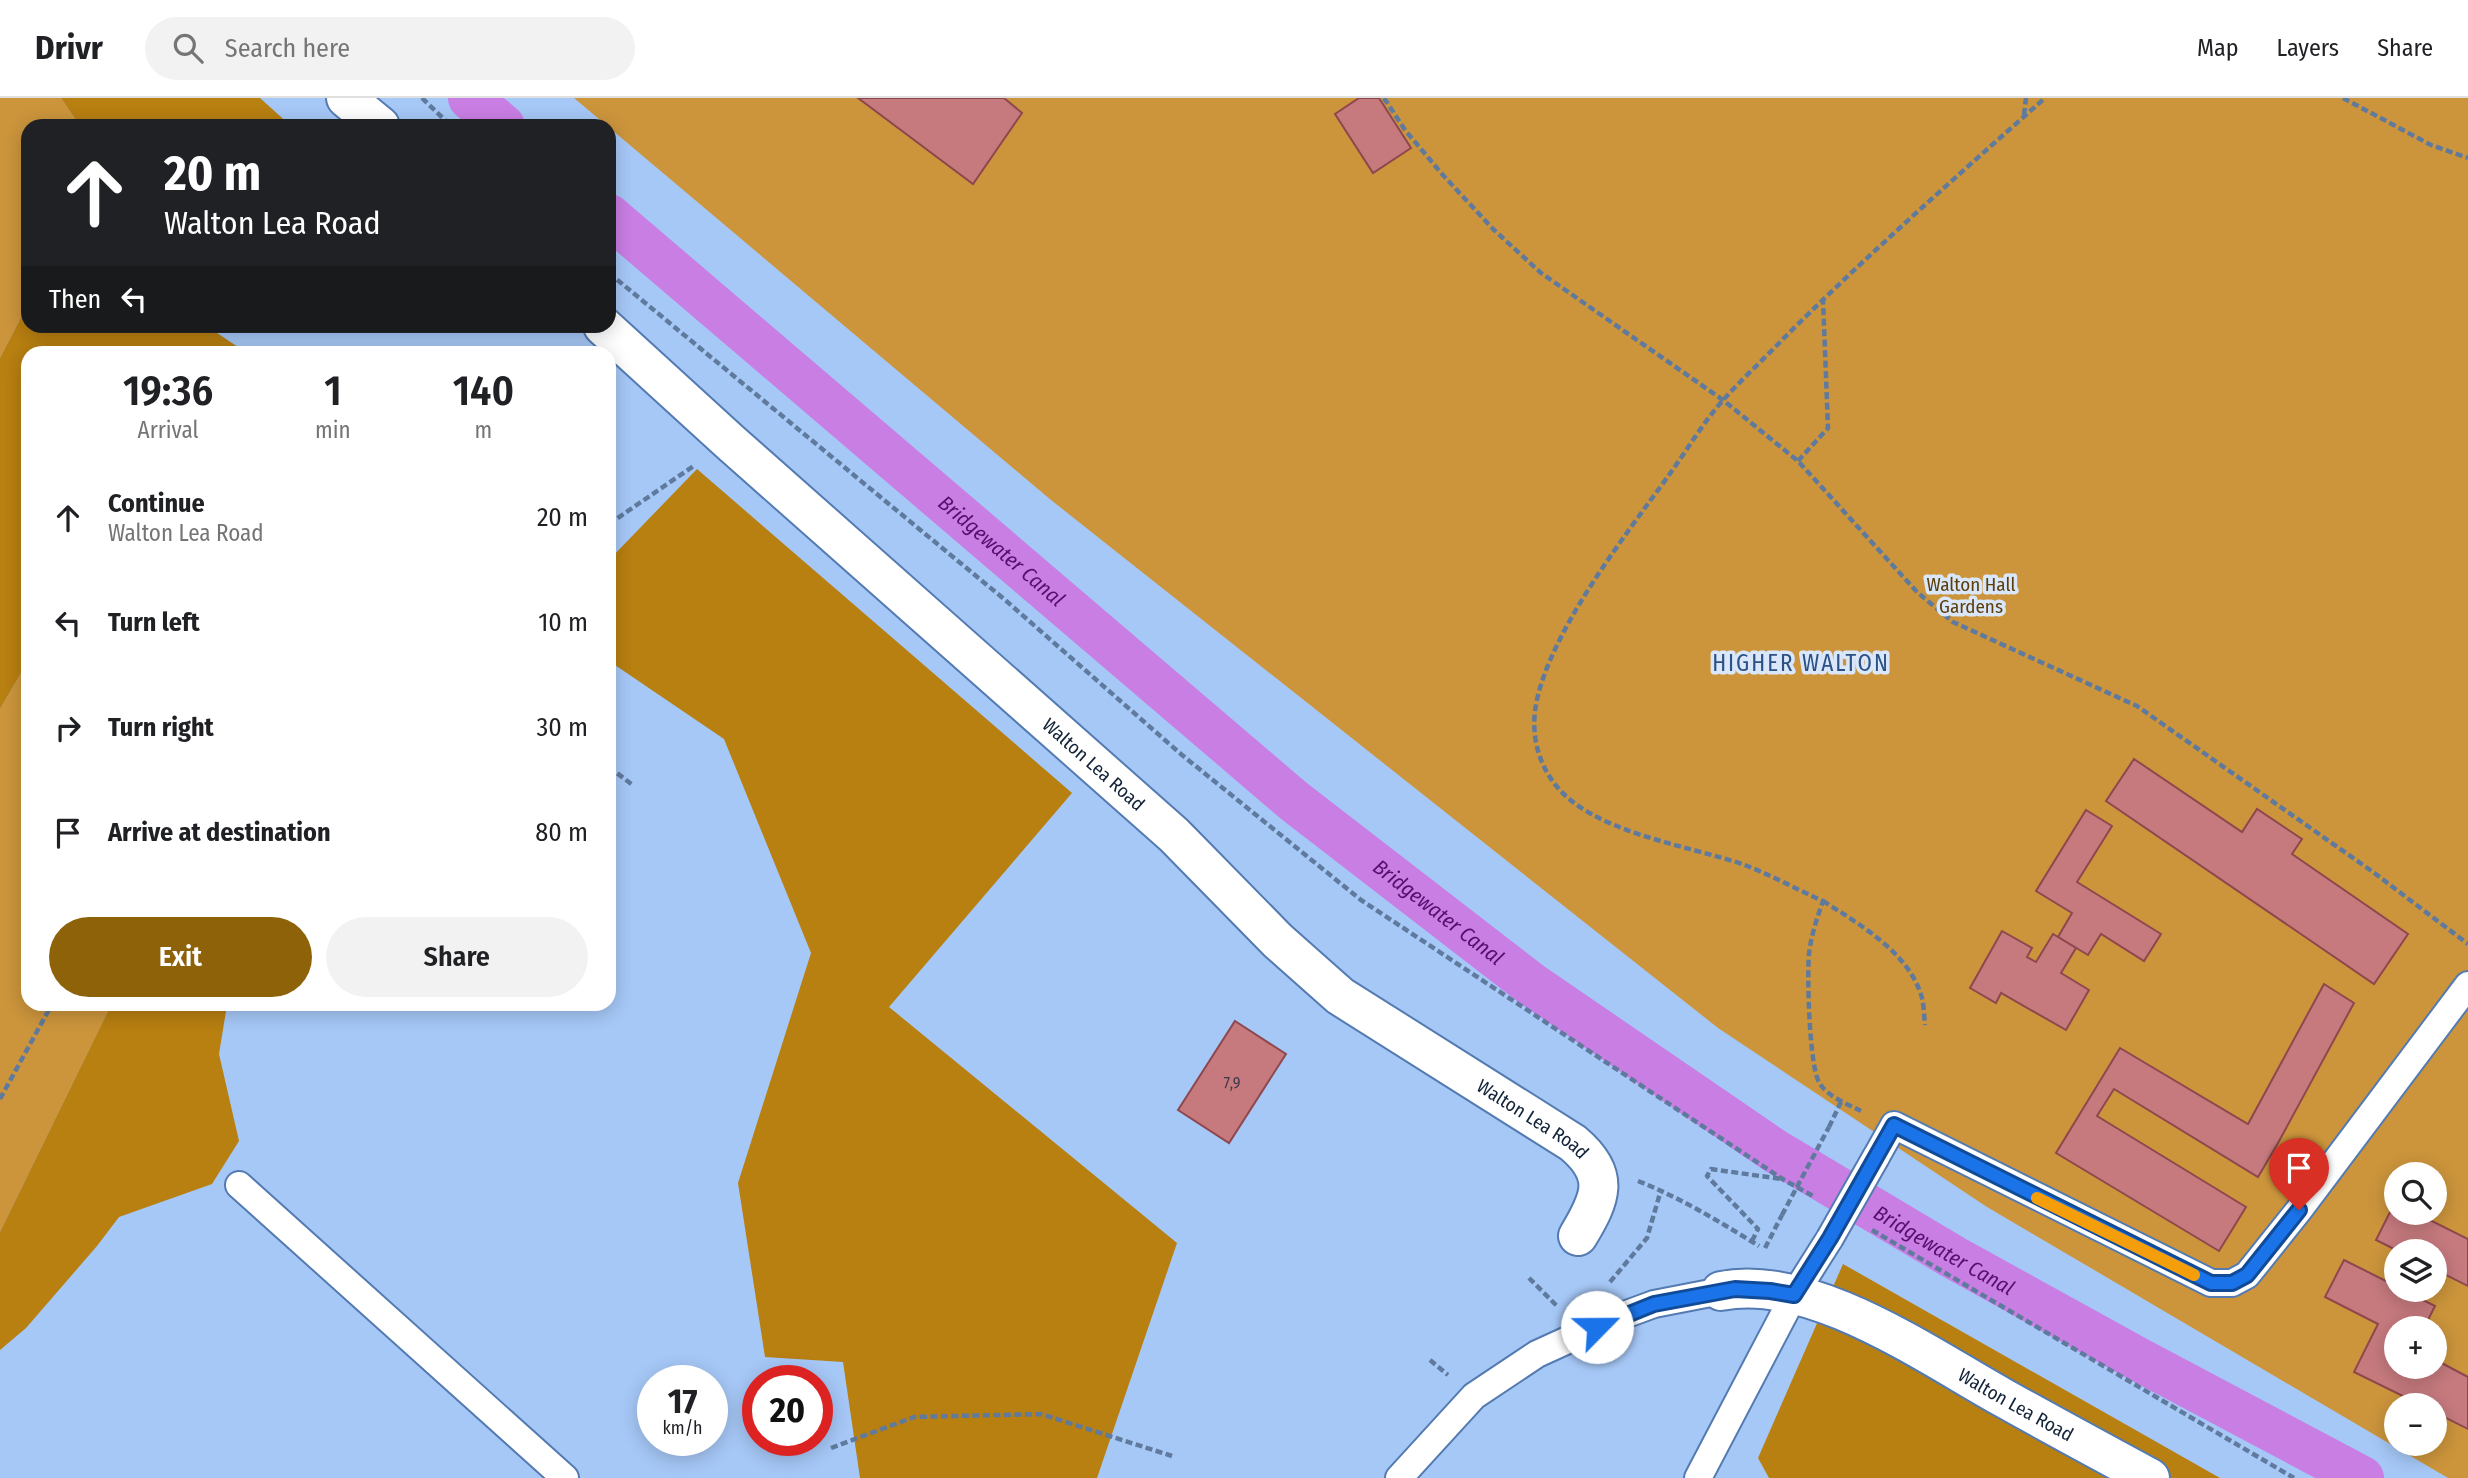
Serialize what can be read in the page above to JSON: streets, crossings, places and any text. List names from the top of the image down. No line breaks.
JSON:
{"streets":{"street":["Walton Lea Road"]},"districts":["HIGHER WALTON"],"water":["Bridgewater Canal"],"parks":["Walton Hall Gardens"],"house_numbers":["7,9"],"page":{"header":"Drivr","search":"Search here","nav":["Map","Layers","Share"],"turn":["20 m","Walton Lea Road"],"then":"Then","eta":["19:36","Arrival","1","min","140","m"],"list":[{"name":"Continue","note":"Walton Lea Road","value":"20 m"},{"name":"Turn left","value":"10 m"},{"name":"Turn right","value":"30 m"},{"name":"Arrive at destination","value":"80 m"}],"buttons":["Exit","Share"],"map_buttons":["+","−"],"speed":"17 km/h","limit":"20"}}
